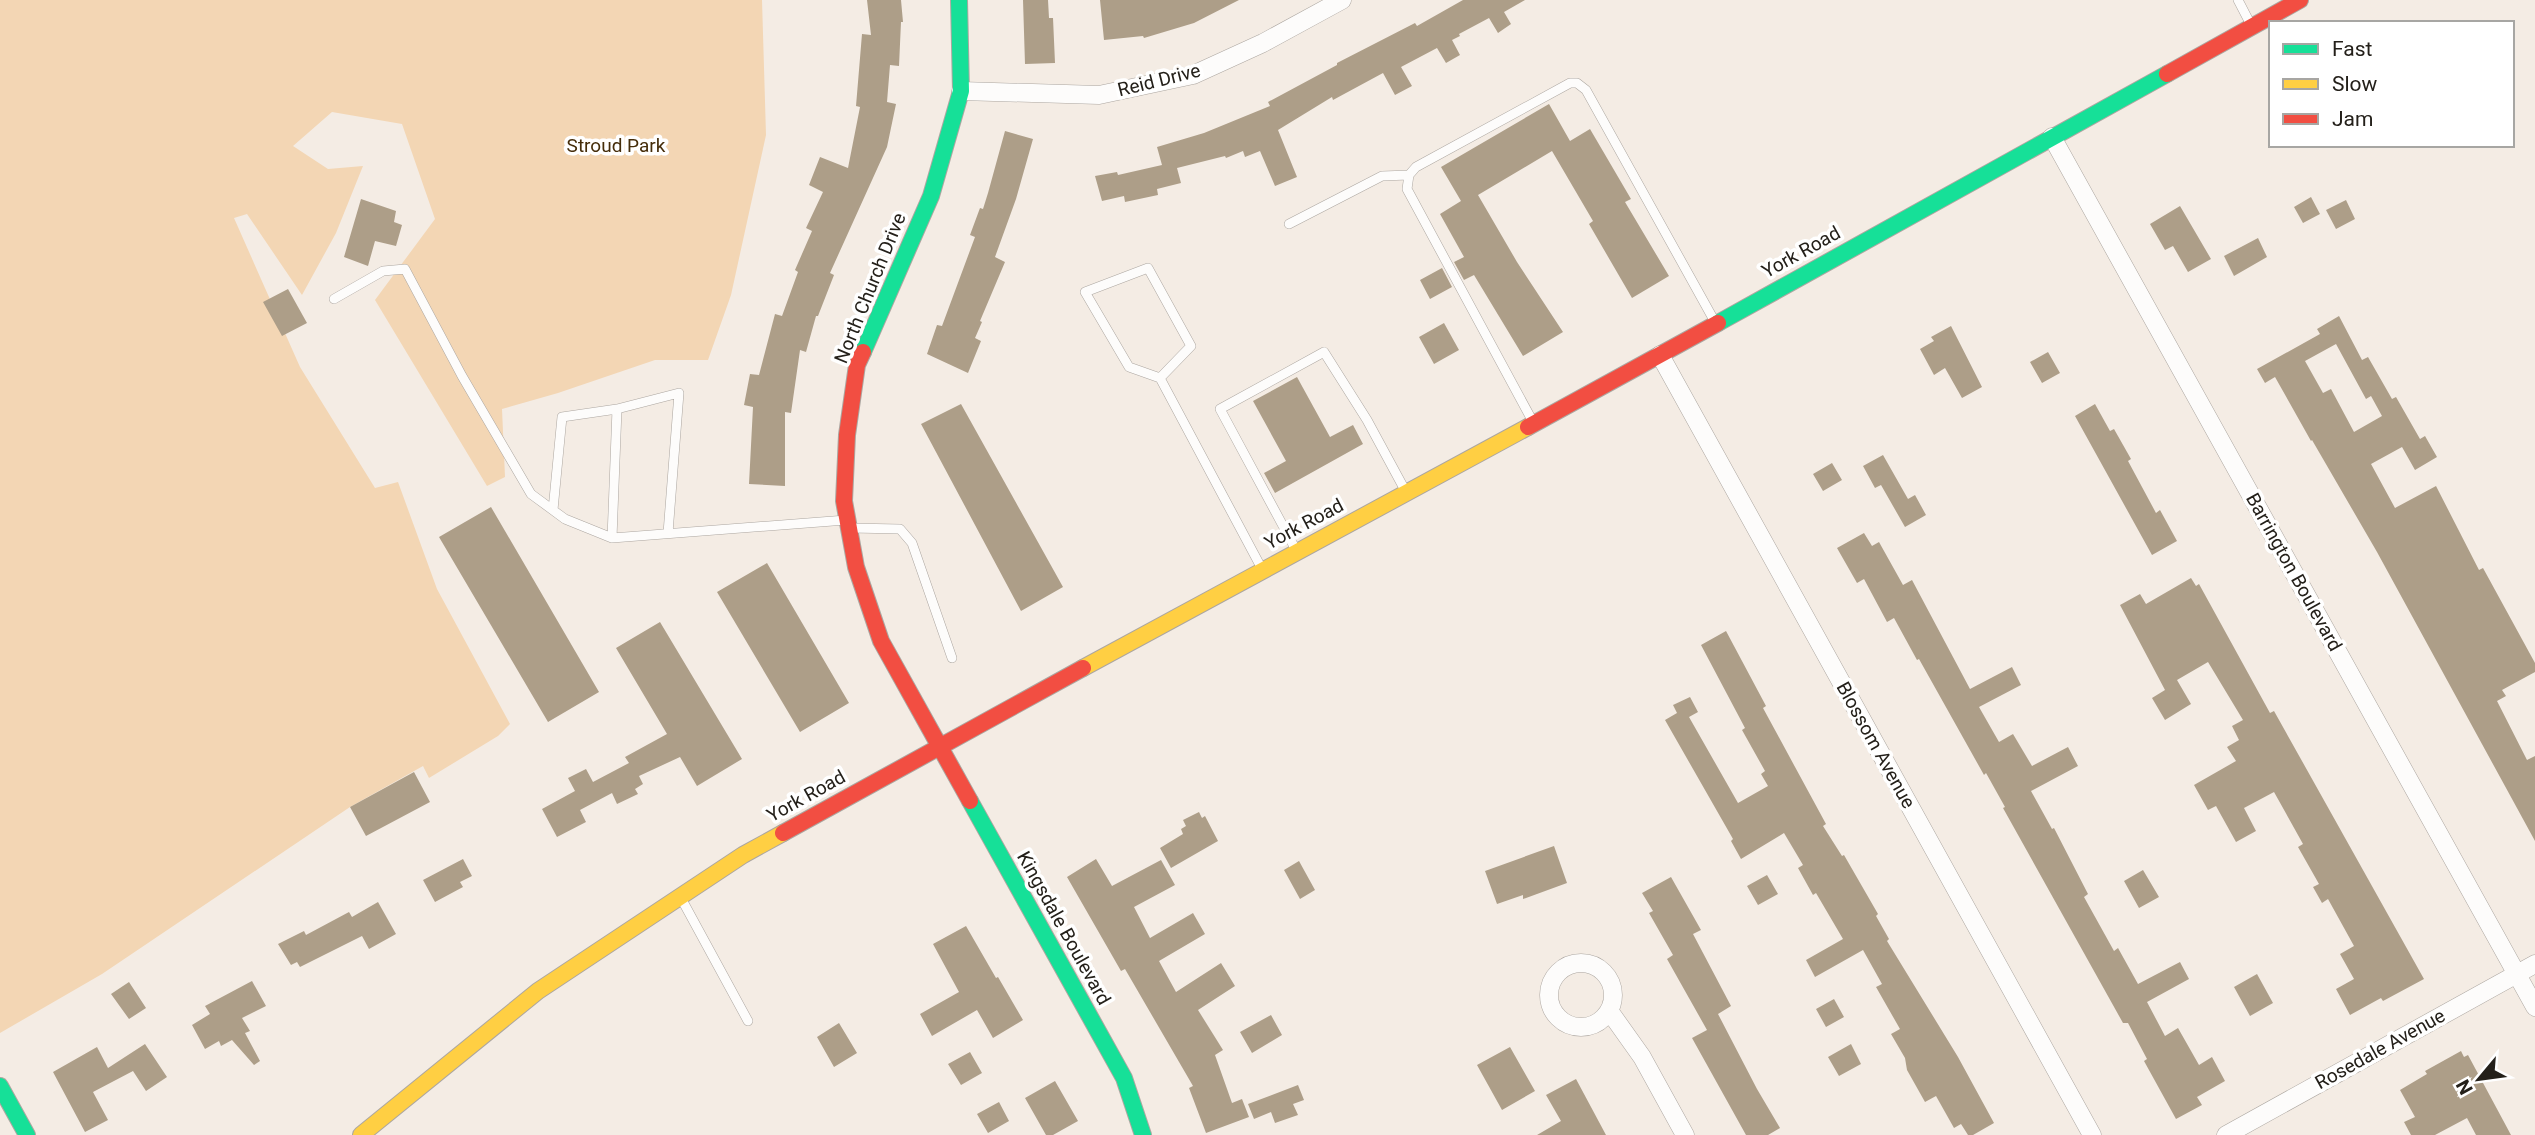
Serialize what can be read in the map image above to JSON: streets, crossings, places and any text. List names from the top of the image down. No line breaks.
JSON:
{"streets":{"main road":["York Road","North Church Drive","Kingsdale Boulevard"],"street":["Reid Drive","Barrington Boulevard","Blossom Avenue","Rosedale Avenue"]},"crossings":[["Reid Drive","North Church Drive"],["York Road","North Church Drive"],["York Road","Barrington Boulevard"],["York Road","Blossom Avenue"],["York Road","Kingsdale Boulevard"],["North Church Drive","Kingsdale Boulevard"],["Barrington Boulevard","Rosedale Avenue"]],"parks":["Stroud Park"],"legend":["Fast","Slow","Jam"],"north":"bottom left"}
